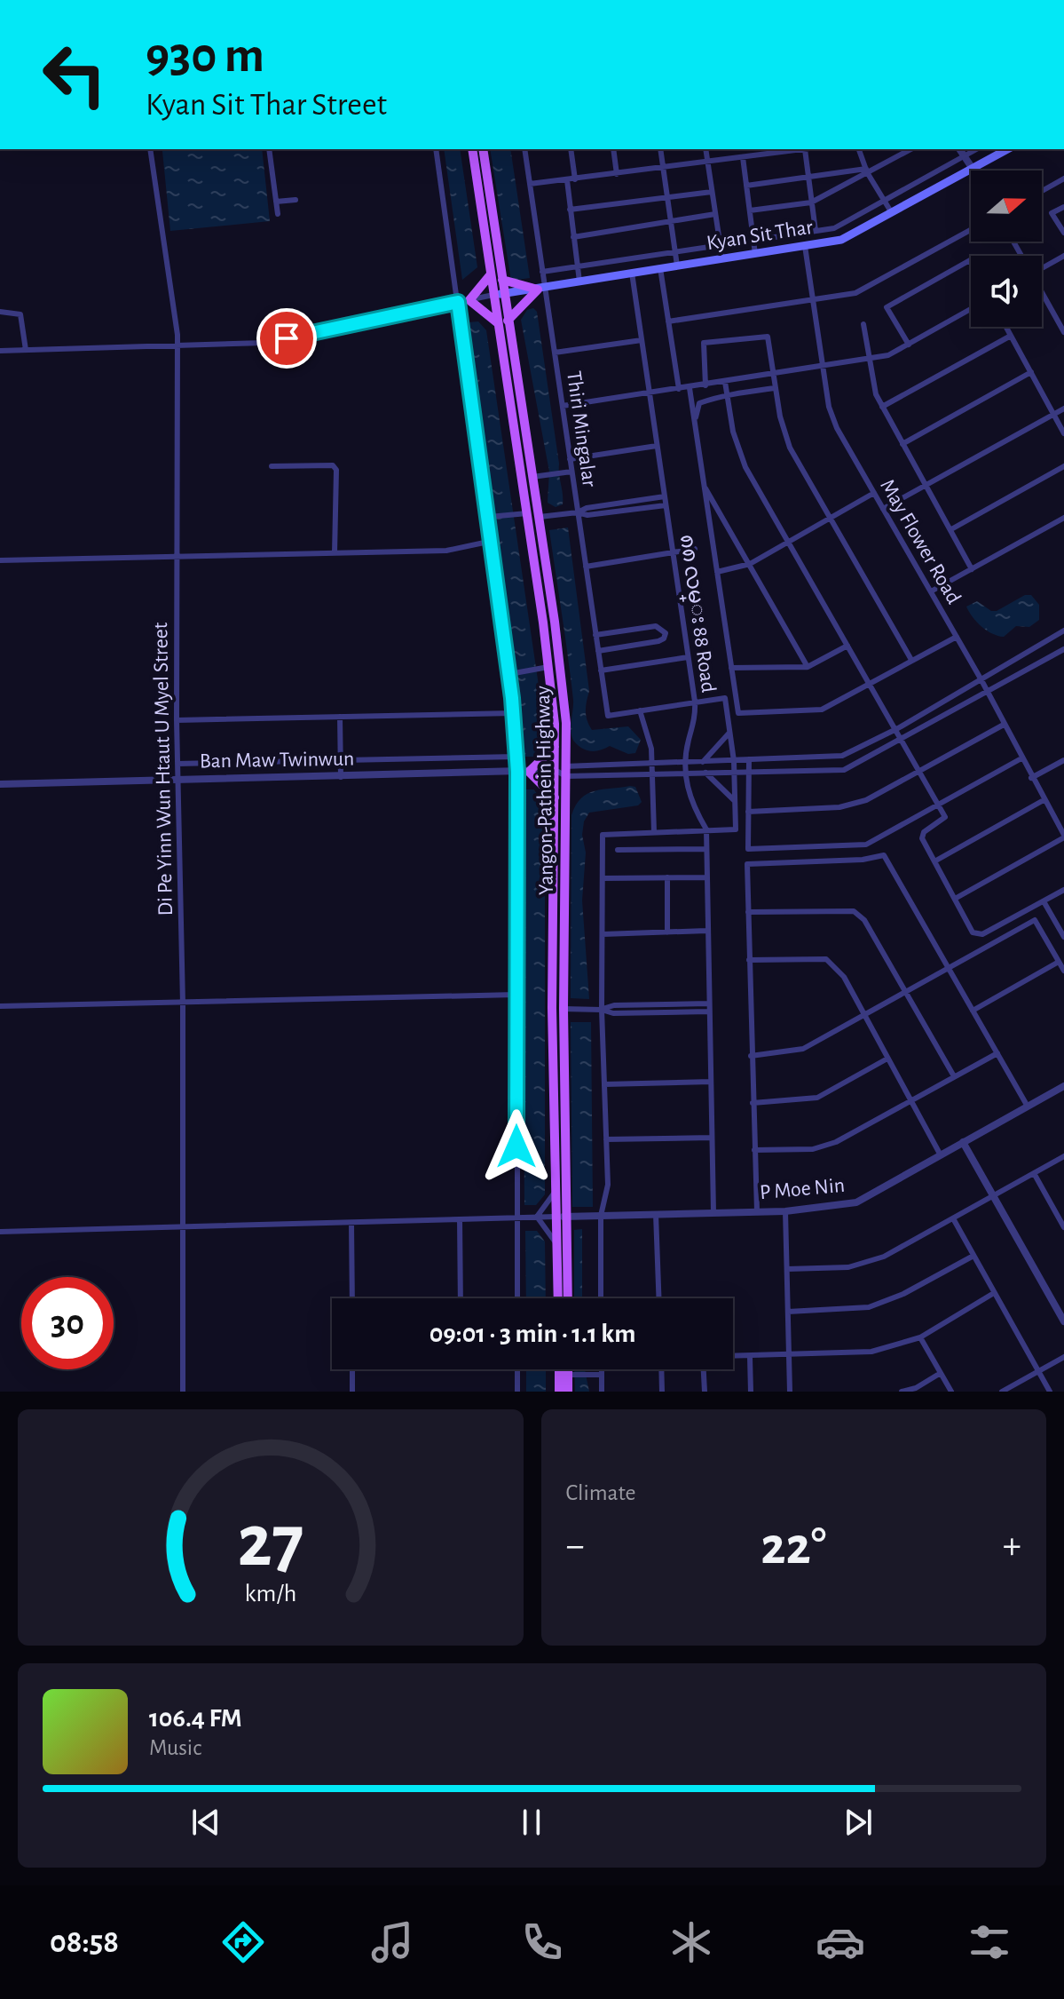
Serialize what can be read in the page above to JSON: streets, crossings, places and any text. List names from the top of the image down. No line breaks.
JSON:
{"streets":{"main road":["Kyan Sit Thar","Yangon-Pathein Highway"],"street":["Thiri Mingalar","May Flower Road","၈၈ လမ္း 88 Road","Ban Maw Twinwun","Di Pe Yinn Wun Htaut U Myel Street","P Moe Nin"]},"crossings":[["Kyan Sit Thar","Thiri Mingalar"],["Kyan Sit Thar","May Flower Road"],["Kyan Sit Thar","၈၈ လမ္း 88 Road"],["Kyan Sit Thar","Yangon-Pathein Highway"],["၈၈ လမ္း 88 Road","P Moe Nin"],["Ban Maw Twinwun","Di Pe Yinn Wun Htaut U Myel Street"],["Ban Maw Twinwun","Yangon-Pathein Highway"],["Yangon-Pathein Highway","P Moe Nin"]],"north":"right","page":{"turn":["930 m","Kyan Sit Thar Street"],"limit":"30","trip":"09:01 · 3 min · 1.1 km","tile":"Climate","heat":["−","22°","+"],"song":["106.4 FM","Music"],"tabs":"08:58","gauge":["27","km/h"]}}
